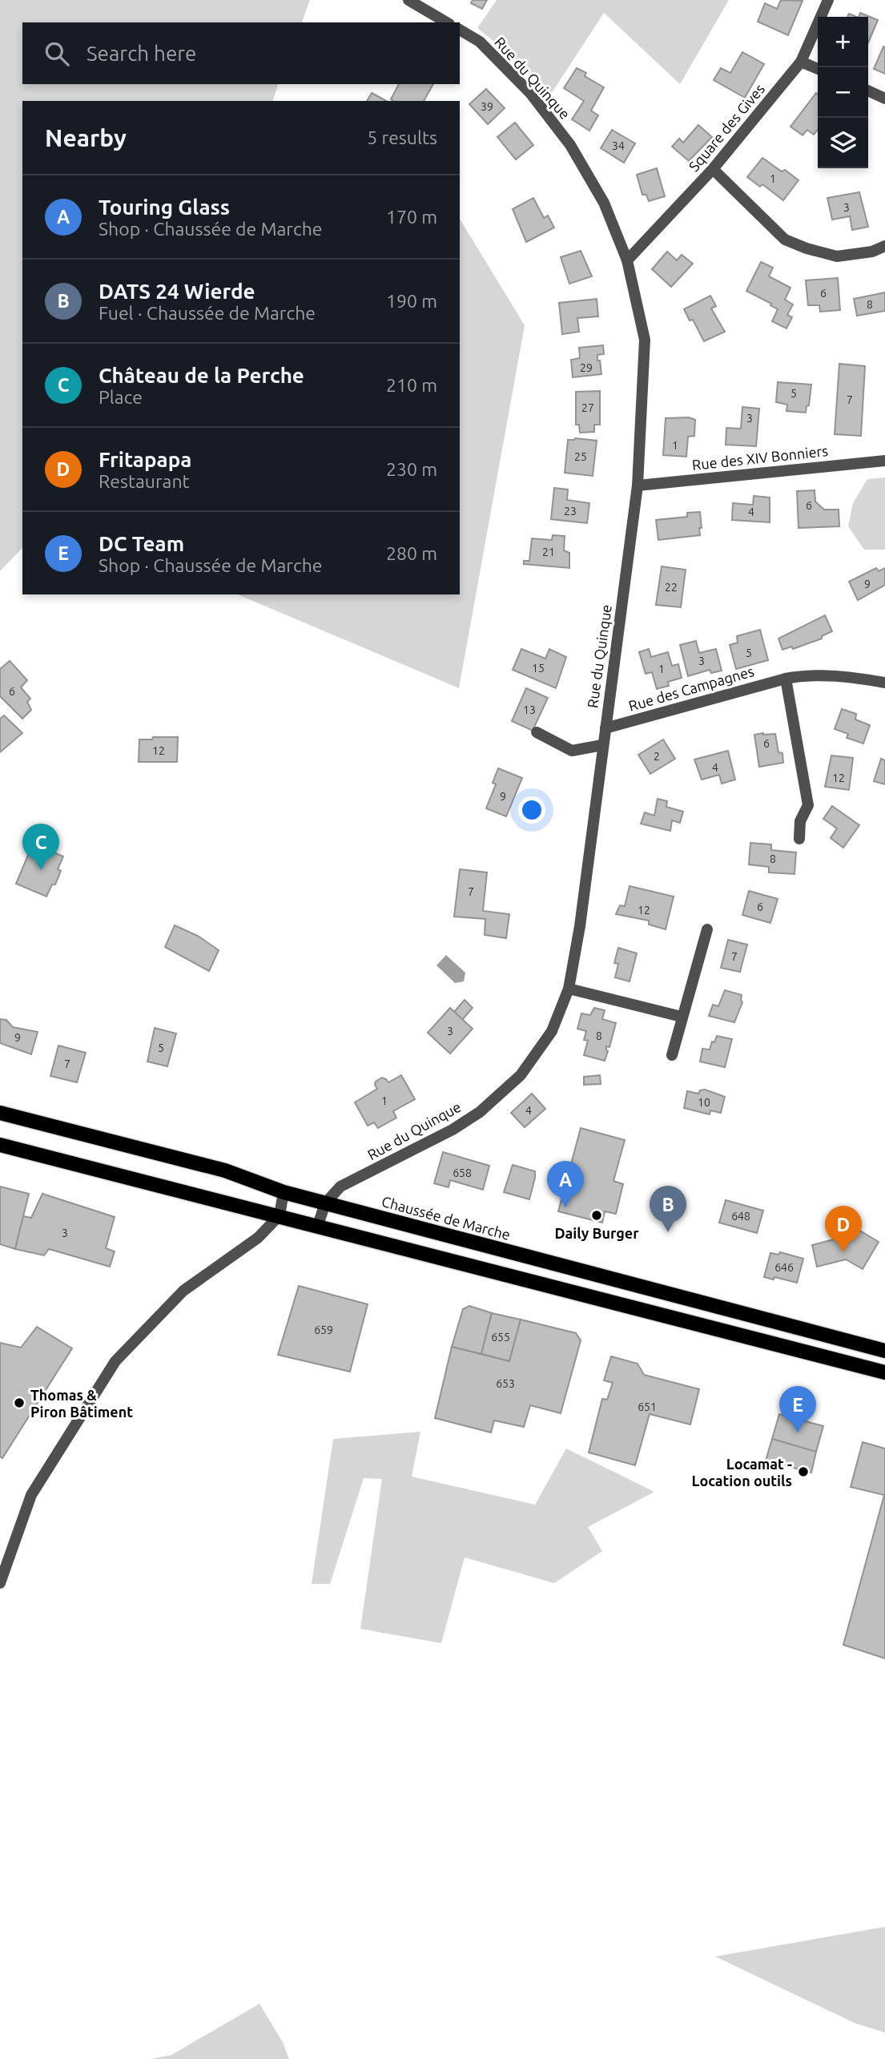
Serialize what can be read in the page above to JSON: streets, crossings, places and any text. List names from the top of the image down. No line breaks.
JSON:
{"streets":{"main road":["Chaussée de Marche"],"street":["Rue du Quinque","Square des Gives","Rue des XIV Bonniers","Rue des Campagnes"]},"crossings":[["Rue du Quinque","Square des Gives"],["Rue du Quinque","Rue des XIV Bonniers"],["Rue du Quinque","Rue des Campagnes"],["Rue du Quinque","Chaussée de Marche"]],"places":["Daily Burger","Thomas & Piron Bâtiment","Locamat - Location outils"],"house_numbers":["39","34","1","3","6","8","29","5","7","27","3","1","25","6","23","4","21","9","22","5","3","15","1","6","13","6","12","2","4","12","9","8","7","6","12","7","3","8","9","5","7","1","10","4","658","648","3","646","659","655","653","651"],"page":{"map_buttons":["+","−"],"search":"Search here","heading":["Nearby","5 results"],"list":[{"mark":"A","name":"Touring Glass","note":"Shop · Chaussée de Marche","value":"170 m"},{"mark":"B","name":"DATS 24 Wierde","note":"Fuel · Chaussée de Marche","value":"190 m"},{"mark":"C","name":"Château de la Perche","note":"Place","value":"210 m"},{"mark":"D","name":"Fritapapa","note":"Restaurant","value":"230 m"},{"mark":"E","name":"DC Team","note":"Shop · Chaussée de Marche","value":"280 m"}],"pins":["C","A","B","D","E"]}}
